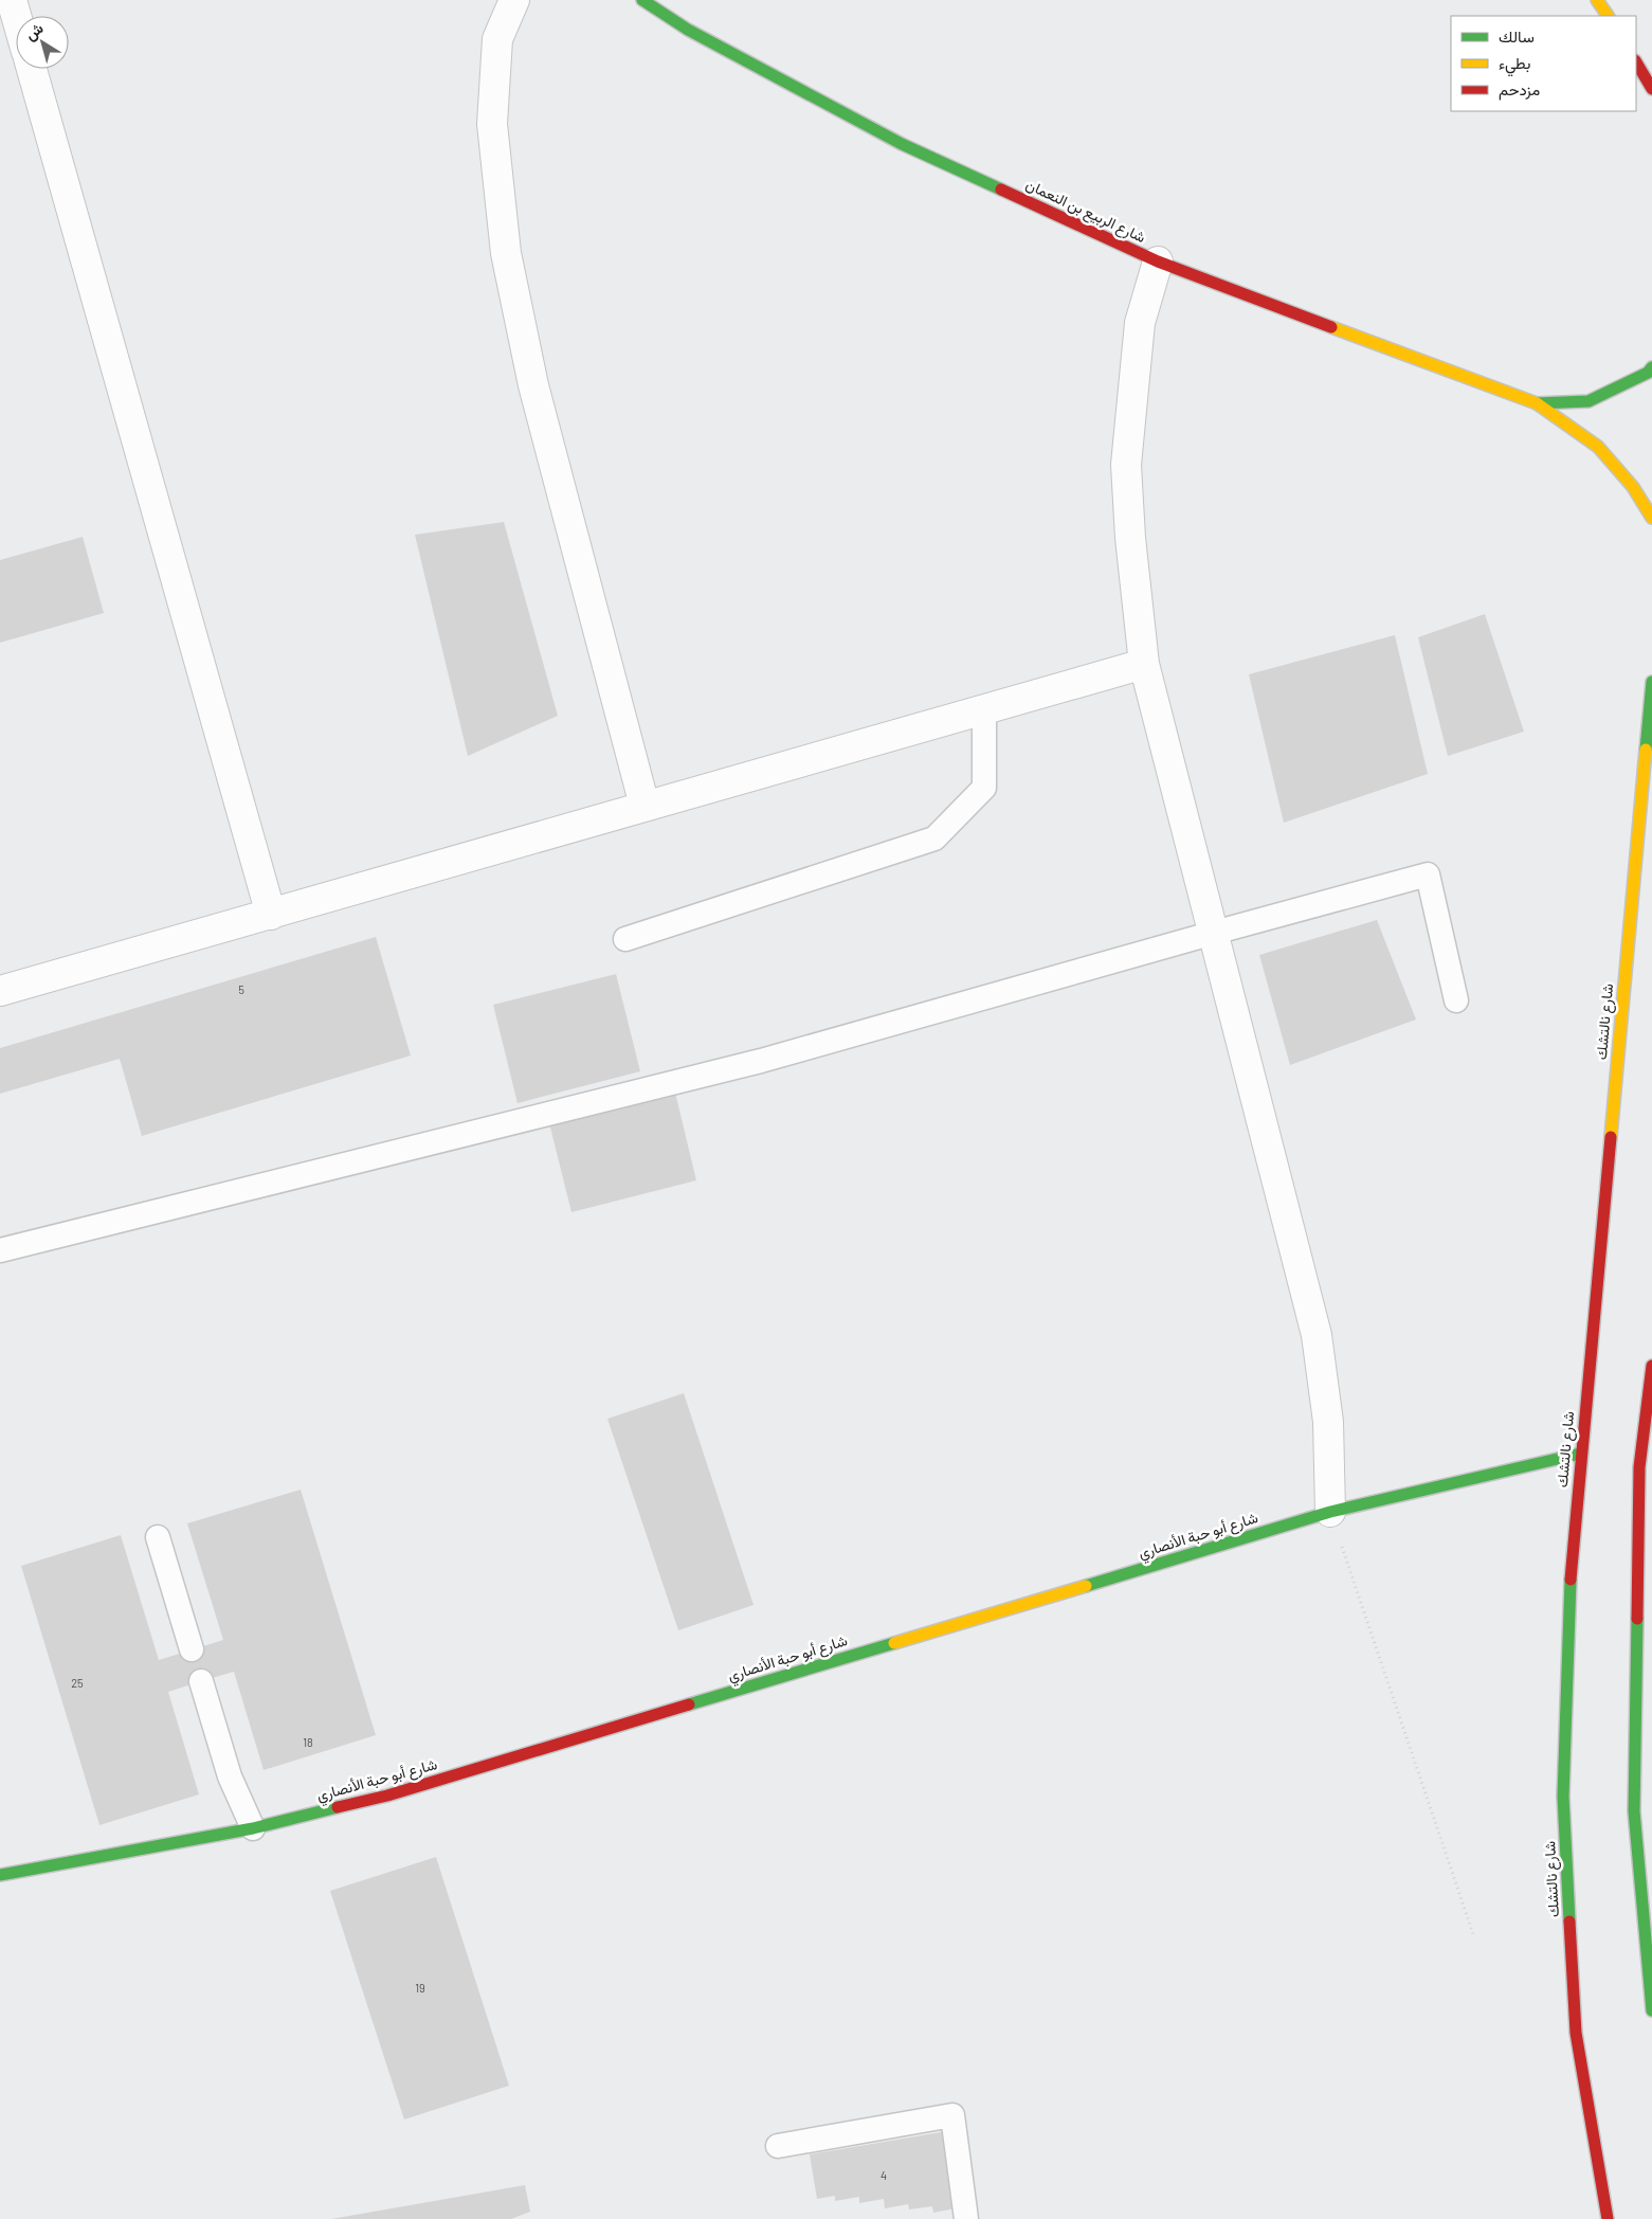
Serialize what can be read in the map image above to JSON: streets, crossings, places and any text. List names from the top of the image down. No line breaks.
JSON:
{"streets":{"main road":["شارع الربيع بن النعمان","شارع نالتشك","شارع أبو حبة الأنصاري"]},"crossings":[["شارع نالتشك","شارع أبو حبة الأنصاري"]],"house_numbers":["5","25","18","19","4"],"legend":["سالك","بطيء","مزدحم"],"north":"top left"}
